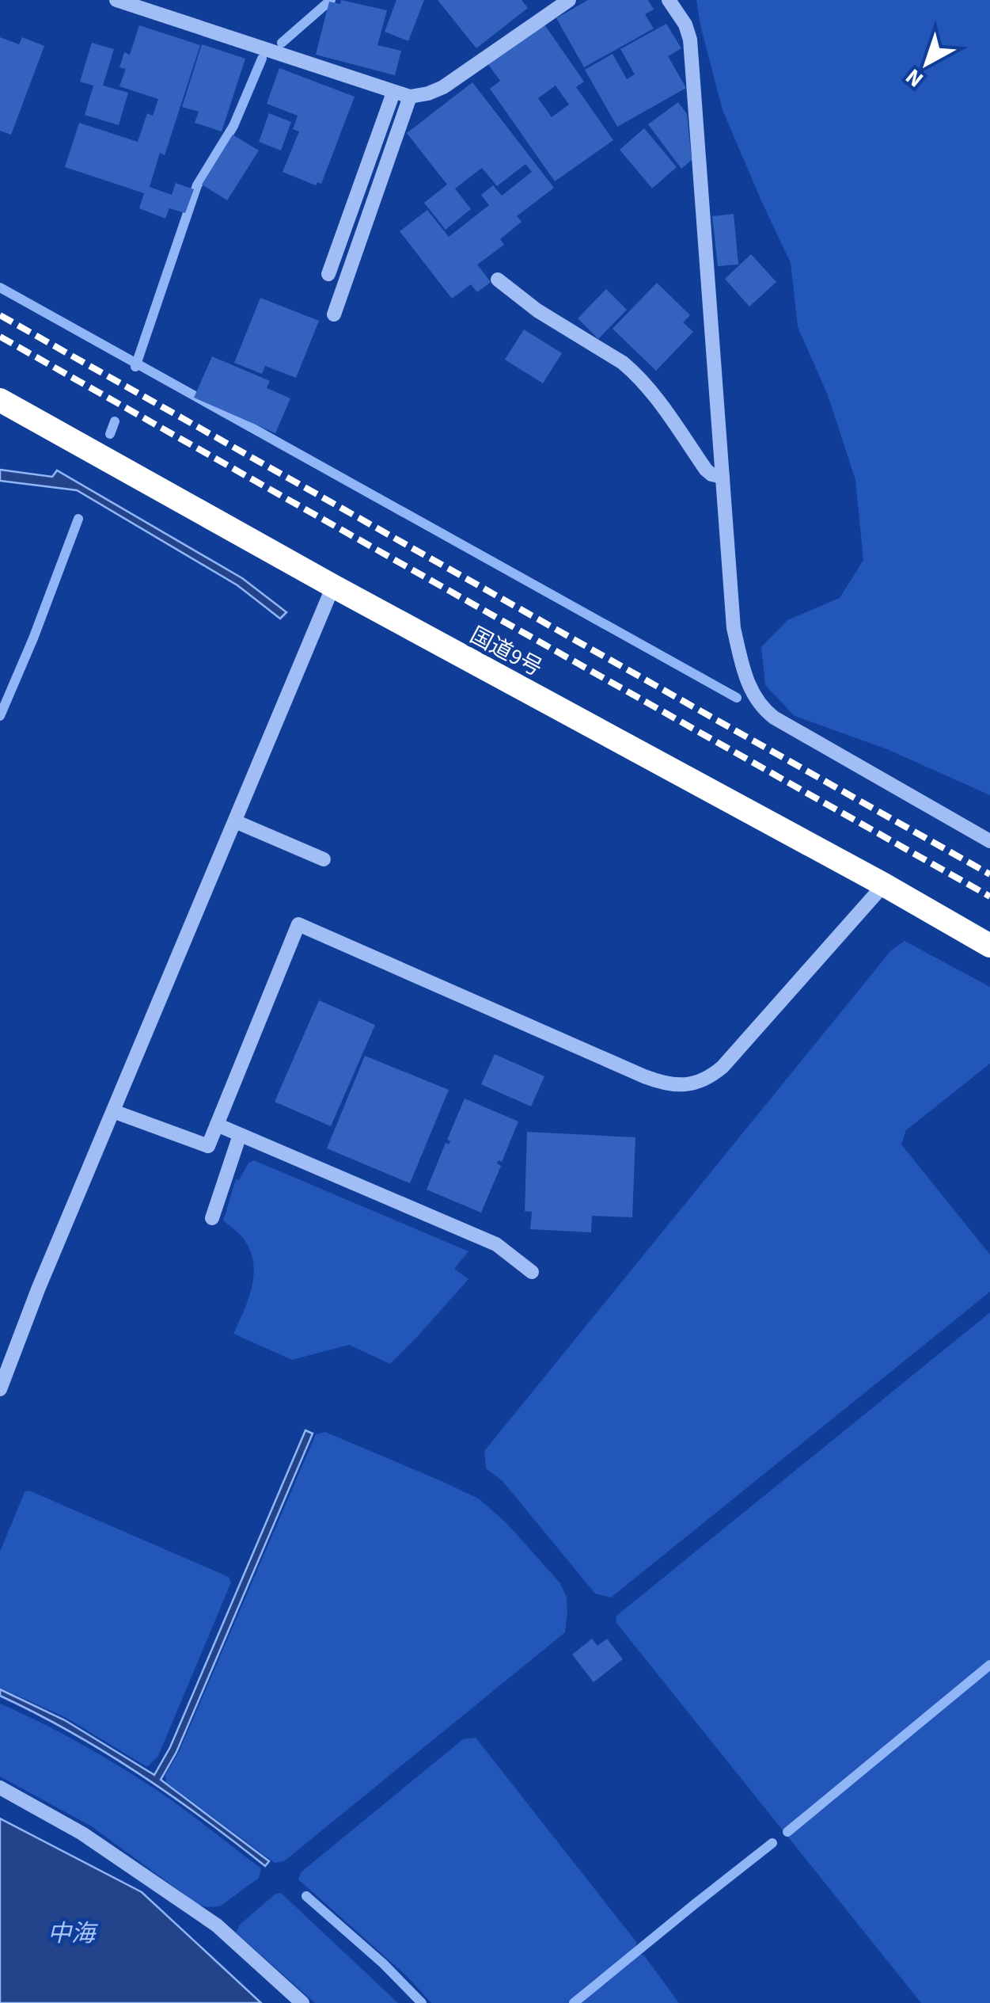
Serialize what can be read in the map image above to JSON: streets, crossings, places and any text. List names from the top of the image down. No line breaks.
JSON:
{"streets":{"highway":["国道9号"]},"water":["中海"],"north":"bottom left"}
